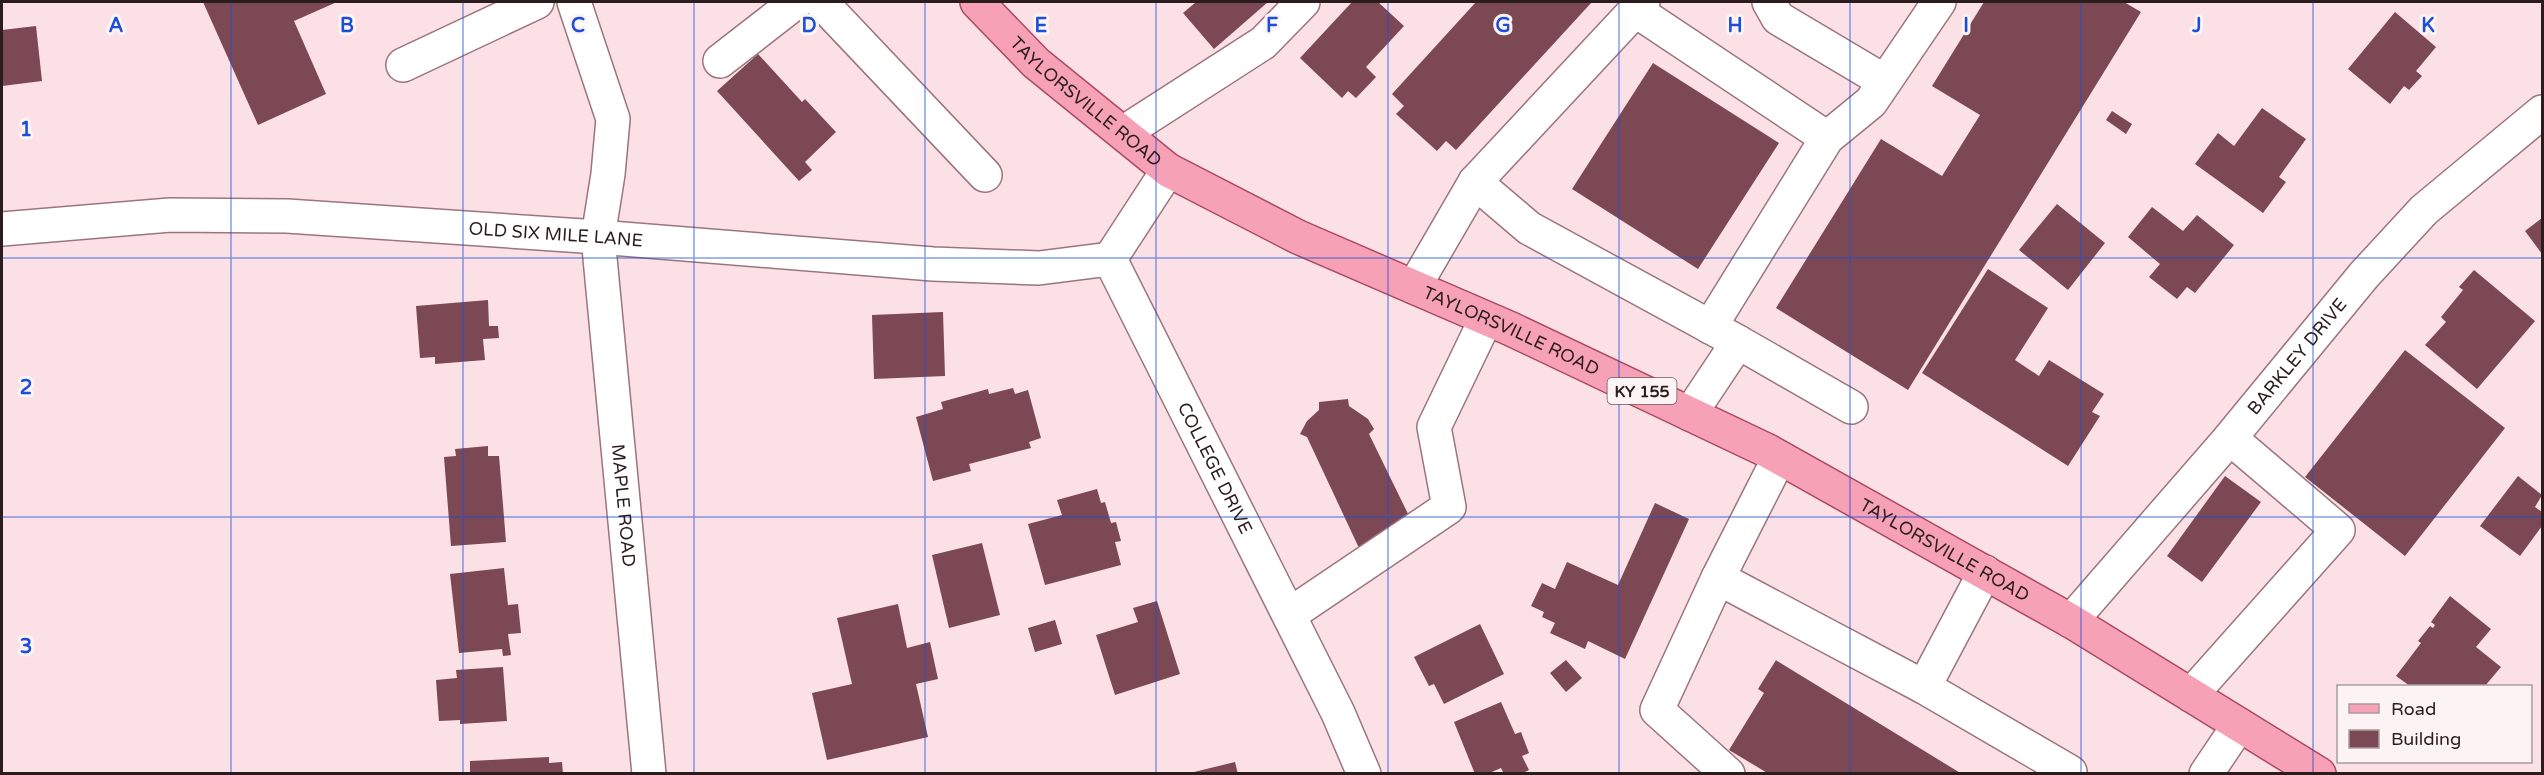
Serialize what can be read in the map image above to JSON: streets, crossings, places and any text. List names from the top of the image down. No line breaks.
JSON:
{"streets":{"main road":["TAYLORSVILLE ROAD","KY 155"],"street":["OLD SIX MILE LANE","BARKLEY DRIVE","COLLEGE DRIVE","MAPLE ROAD"]},"crossings":[["TAYLORSVILLE ROAD","BARKLEY DRIVE"],["OLD SIX MILE LANE","COLLEGE DRIVE"],["OLD SIX MILE LANE","MAPLE ROAD"]],"legend":["Road","Building"],"grid":{"columns":["A","B","C","D","E","F","G","H","I","J","K"],"rows":["1","2","3"]}}
